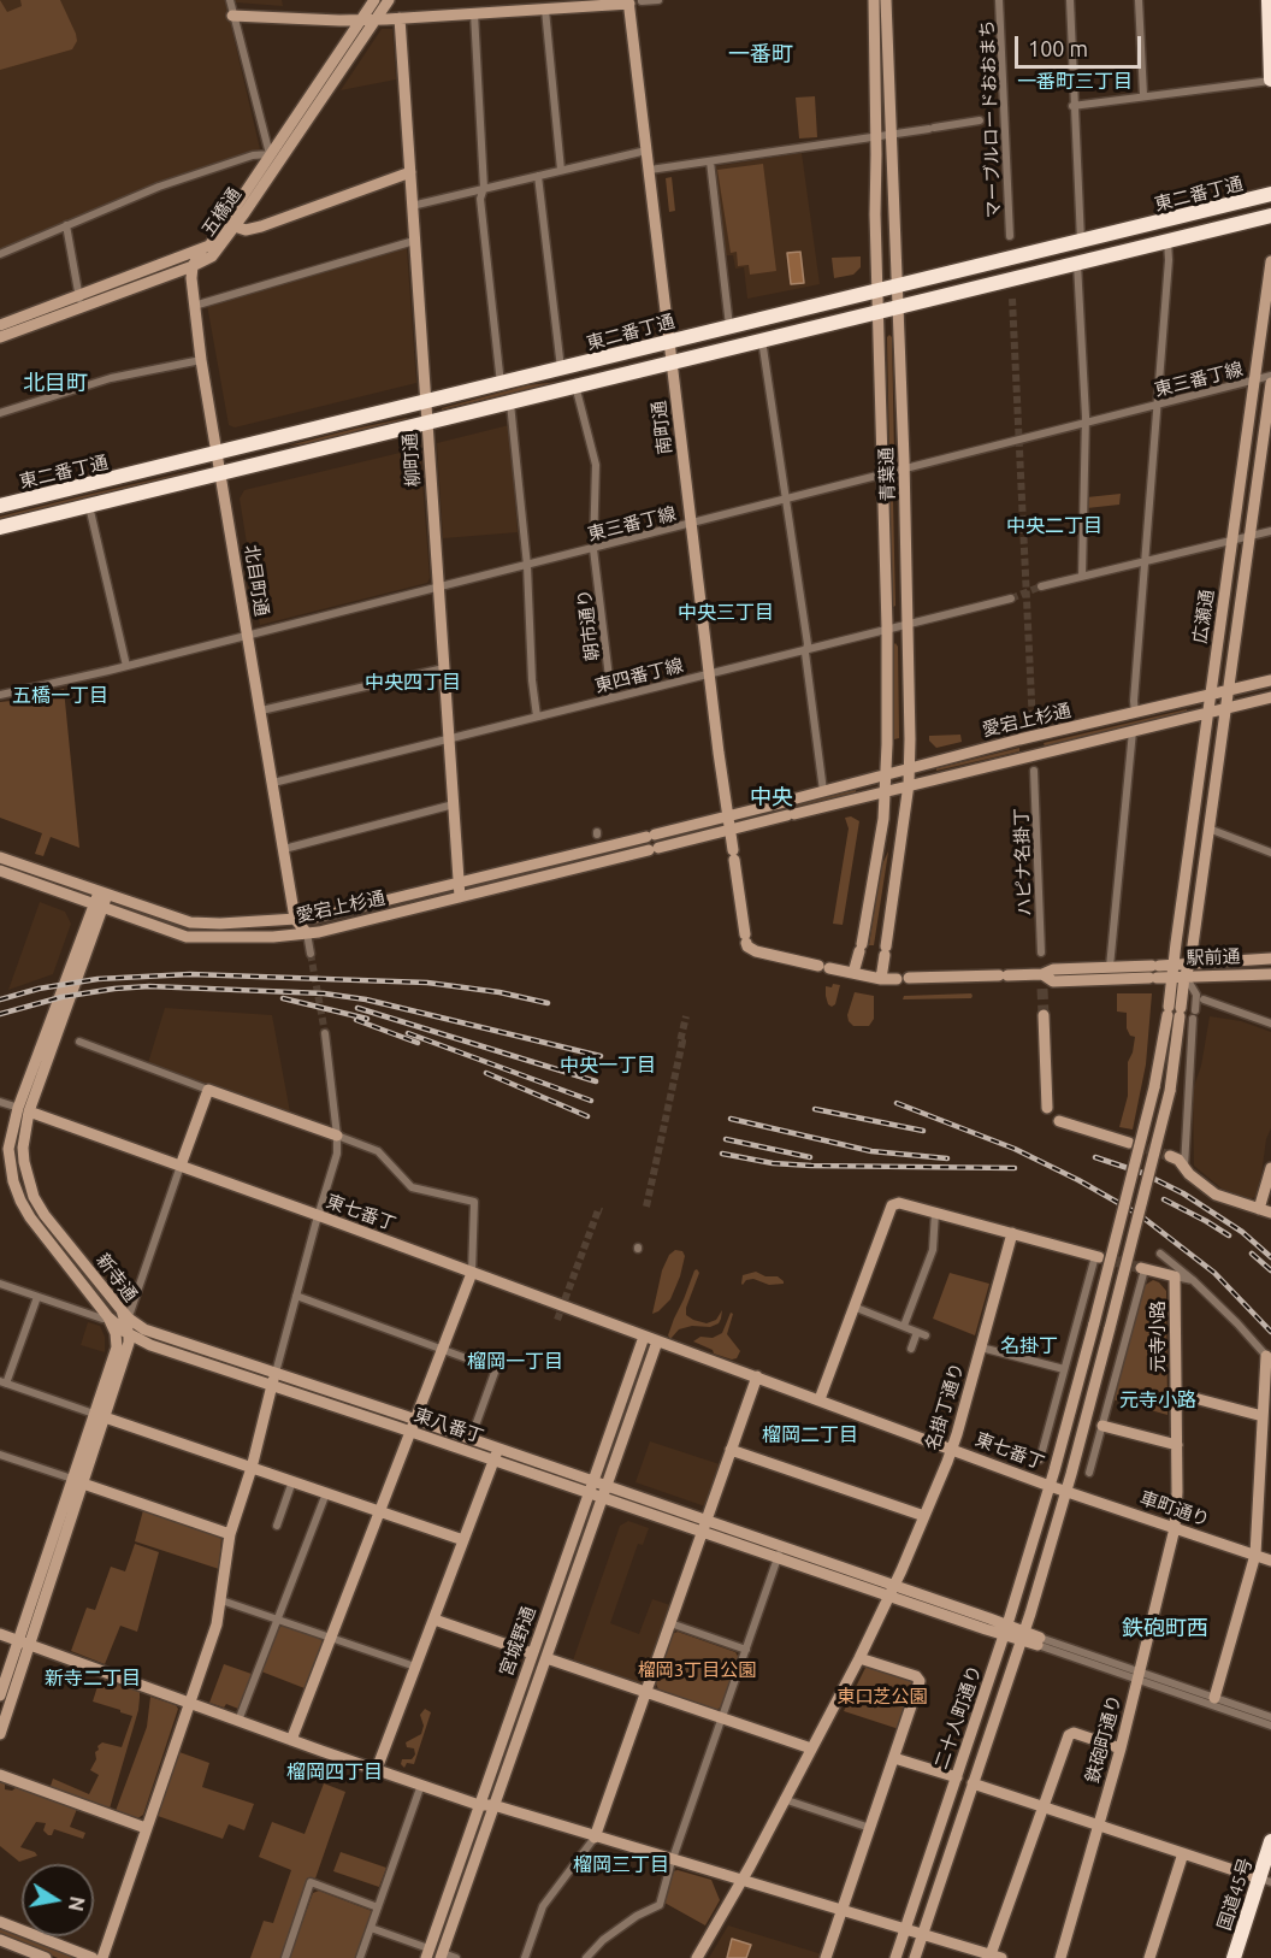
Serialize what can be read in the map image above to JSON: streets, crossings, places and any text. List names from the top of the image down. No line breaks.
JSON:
{"streets":{"highway":["東二番丁通","国道45号"],"street":["マーブルロードおおまち","五橋通","東三番丁線","南町通","柳町通","青葉通","北目町通","広瀬通","朝市通り","東四番丁線","愛宕上杉通","ハピナ名掛丁","駅前通","東七番丁","新寺通","元寺小路","名掛丁通り","東八番丁","車町通り","宮城野通","二十人町通り","鉄砲町通り"]},"crossings":[["東二番丁通","南町通"],["東二番丁通","柳町通"],["東二番丁通","青葉通"],["東二番丁通","北目町通"],["五橋通","北目町通"],["東三番丁線","南町通"],["東三番丁線","柳町通"],["東三番丁線","青葉通"],["東三番丁線","北目町通"],["東三番丁線","広瀬通"],["東三番丁線","朝市通り"],["南町通","東四番丁線"],["南町通","愛宕上杉通"],["南町通","駅前通"],["柳町通","東四番丁線"],["柳町通","愛宕上杉通"],["青葉通","東四番丁線"],["青葉通","愛宕上杉通"],["青葉通","駅前通"],["北目町通","東四番丁線"],["北目町通","愛宕上杉通"],["広瀬通","愛宕上杉通"],["広瀬通","駅前通"],["朝市通り","東四番丁線"],["愛宕上杉通","新寺通"],["東七番丁","新寺通"],["東七番丁","名掛丁通り"],["東七番丁","車町通り"],["東七番丁","宮城野通"],["東七番丁","二十人町通り"],["新寺通","東八番丁"],["元寺小路","車町通り"],["元寺小路","鉄砲町通り"],["名掛丁通り","東八番丁"],["東八番丁","宮城野通"],["東八番丁","二十人町通り"],["車町通り","二十人町通り"],["車町通り","鉄砲町通り"]],"districts":["一番町","一番町三丁目","北目町","中央二丁目","中央三丁目","中央四丁目","五橋一丁目","中央","中央一丁目","名掛丁","榴岡一丁目","元寺小路","榴岡二丁目","鉄砲町西","新寺二丁目","榴岡四丁目","榴岡三丁目"],"parks":["榴岡3丁目公園","東口芝公園"],"scale_bar":"100 m","north":"right"}
